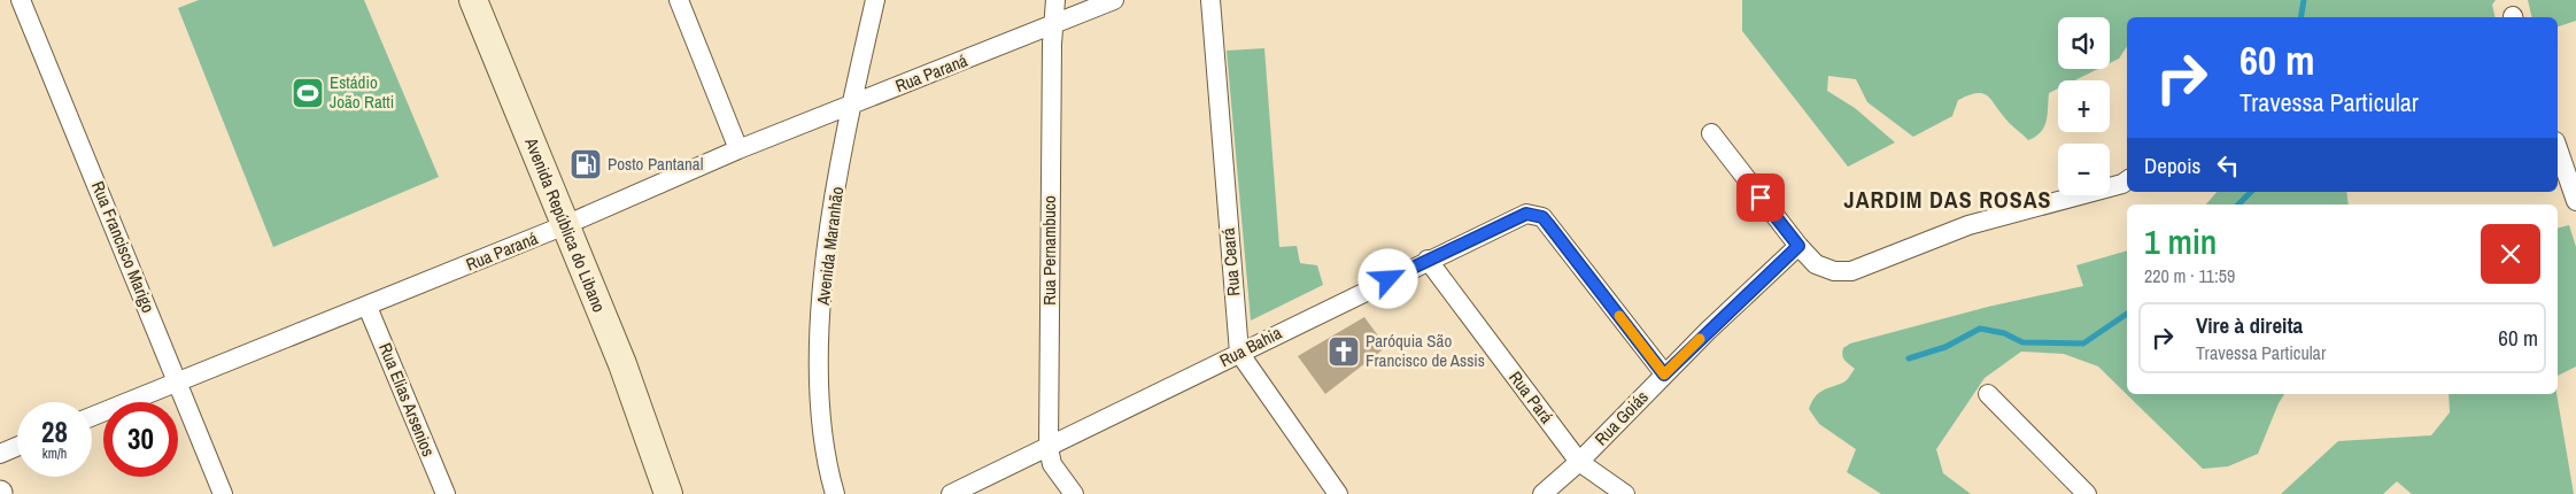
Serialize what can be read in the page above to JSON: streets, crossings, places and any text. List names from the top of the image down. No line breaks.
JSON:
{"streets":{"main road":["Avenida República do Libano"],"street":["Rua Paraná","Avenida Maranhão","Rua Francisco Marigo","Rua Pernambuco","Rua Ceará","Rua Bahia","Rua Pará","Rua Elias Arsenios","Rua Goiás"]},"crossings":[["Rua Paraná","Avenida República do Libano"],["Rua Paraná","Avenida Maranhão"],["Rua Paraná","Rua Francisco Marigo"],["Rua Paraná","Rua Pernambuco"],["Rua Paraná","Rua Elias Arsenios"],["Rua Pernambuco","Rua Bahia"],["Rua Ceará","Rua Bahia"],["Rua Bahia","Rua Pará"],["Rua Bahia","Rua Goiás"],["Rua Pará","Rua Goiás"]],"districts":["JARDIM DAS ROSAS"],"places":{"sports":["Estádio João Ratti"],"fuel station":["Posto Pantanal"],"church":["Paróquia São Francisco de Assis"]},"page":{"map_buttons":["+","−"],"turn":["60 m","Travessa Particular"],"then":"Depois","heading":["1 min","220 m · 11:59"],"list":[{"name":"Vire à direita","note":"Travessa Particular","value":"60 m"}],"speed":"28 km/h","limit":"30"}}
